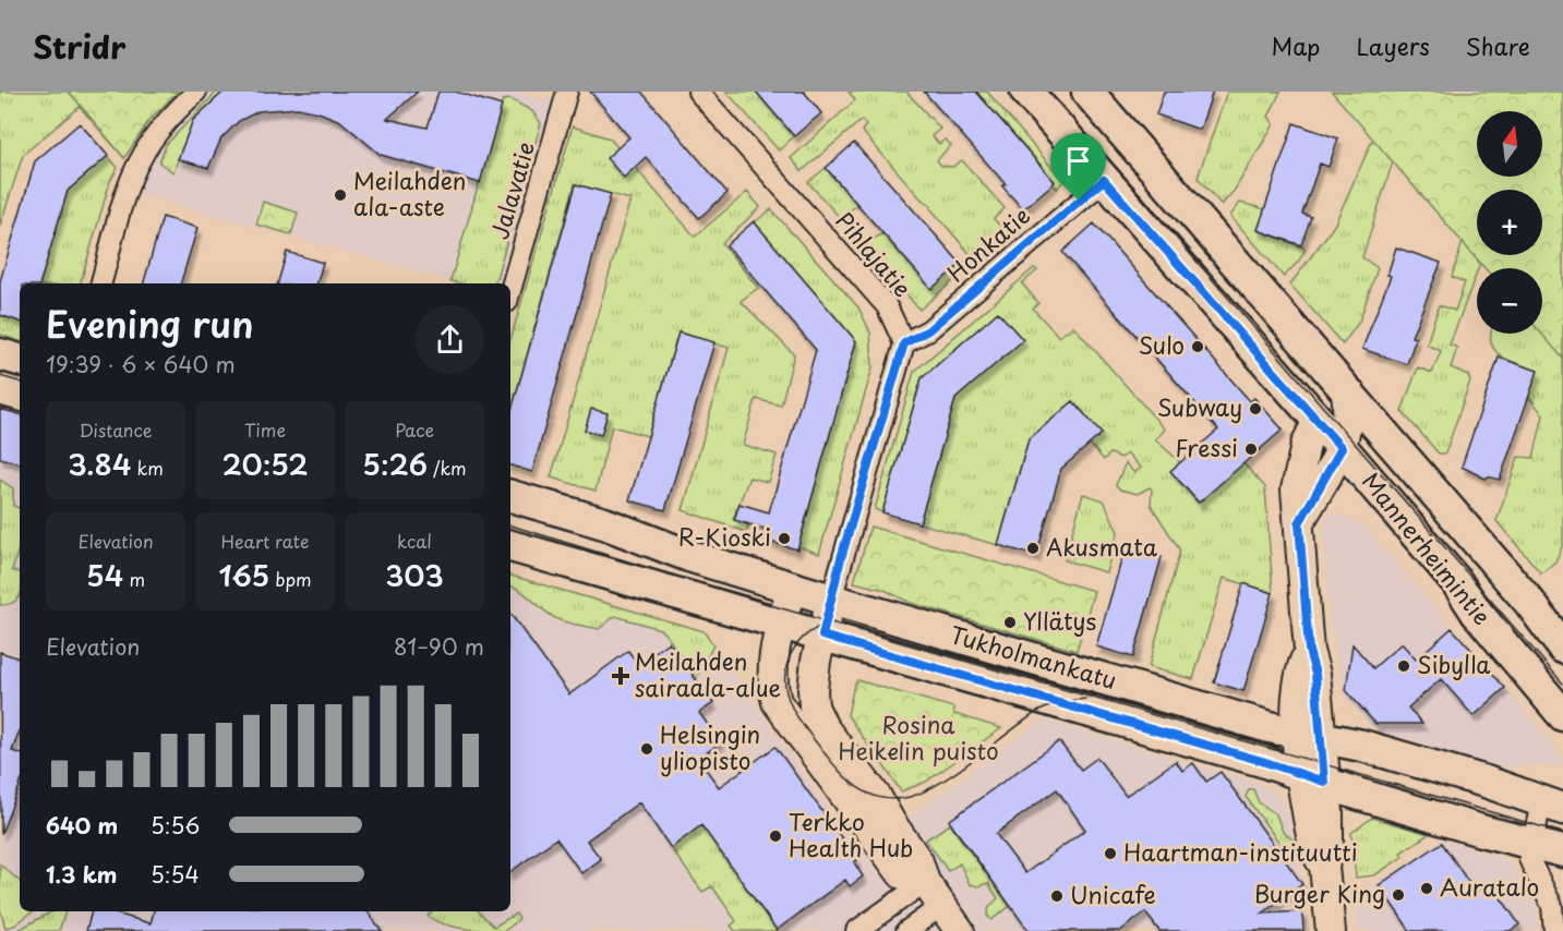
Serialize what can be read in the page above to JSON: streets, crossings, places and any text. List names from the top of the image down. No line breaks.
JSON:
{"streets":{"main road":["Mannerheimintie","Tukholmankatu"],"street":["Jalavatie","Honkatie","Pihlajatie"]},"crossings":[["Honkatie","Pihlajatie"],["Honkatie","Mannerheimintie"]],"parks":["Rosina Heikelin puisto"],"places":{"other":["Meilahden ala-aste","Sulo","Subway","Fressi","R-Kioski","Akusmata","Yllätys","Sibylla","Helsingin yliopisto","Terkko Health Hub","Haartman-instituutti","Auratalo","Burger King","Unicafe"],"health":["Meilahden sairaala-alue"]},"north":"top","page":{"header":"Stridr","nav":["Map","Layers","Share"],"map_buttons":["+","−"],"heading":["Evening run","19:39 · 6 × 640 m"],"stats":[["Distance","3.84 km"],["Time","20:52"],["Pace","5:26 /km"],["Elevation","54 m"],["Heart rate","165 bpm"],["kcal","303"]],"chart":["Elevation","81–90 m"],"list":[{"name":"640 m","note":"5:56"},{"name":"1.3 km","note":"5:54"}]}}
